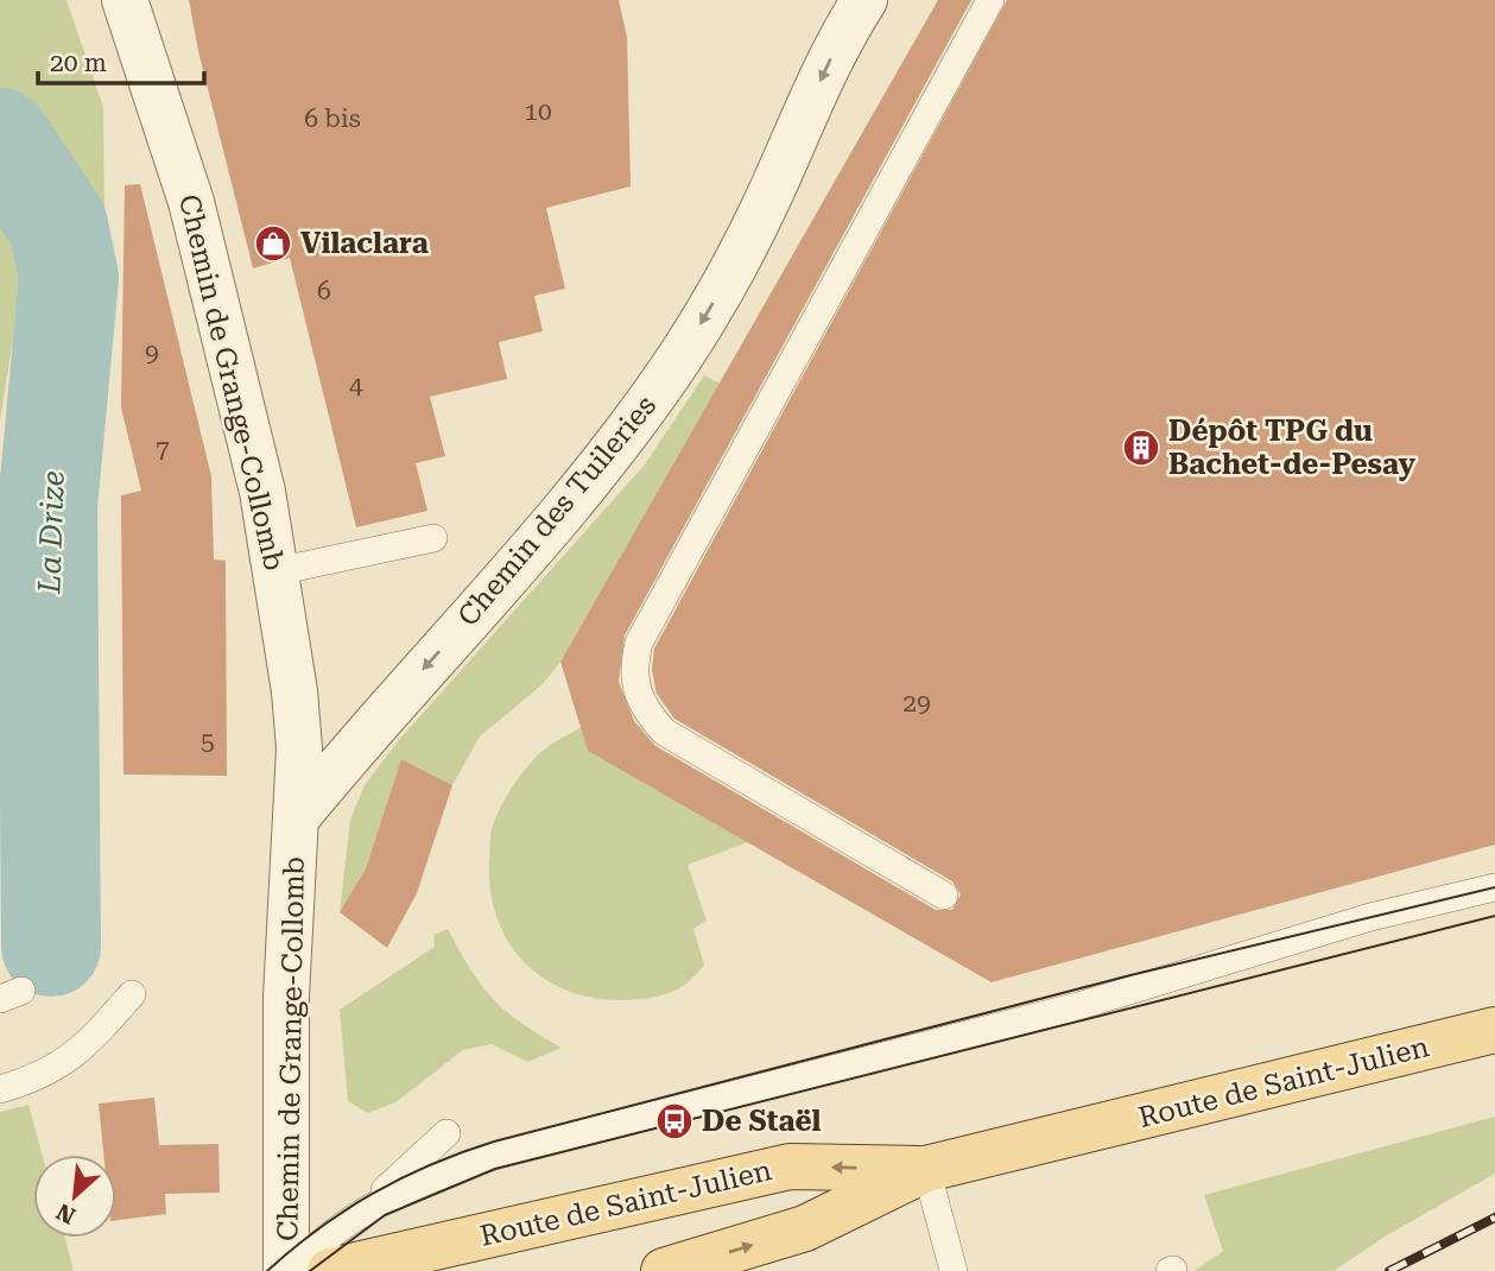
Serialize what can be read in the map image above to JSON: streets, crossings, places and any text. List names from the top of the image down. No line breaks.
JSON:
{"streets":{"main road":["Route de Saint-Julien"],"street":["Chemin de Grange-Collomb","Chemin des Tuileries"]},"crossings":[["Chemin de Grange-Collomb","Chemin des Tuileries"]],"one_way":["Chemin des Tuileries"],"water":["La Drize"],"places":{"shop":["Vilaclara"],"building":["Dépôt TPG du Bachet-de-Pesay"],"bus stop":["De Staël"]},"house_numbers":["10","6 bis","6","9","4","7","29","5"],"scale_bar":"20 m","north":"bottom left"}
